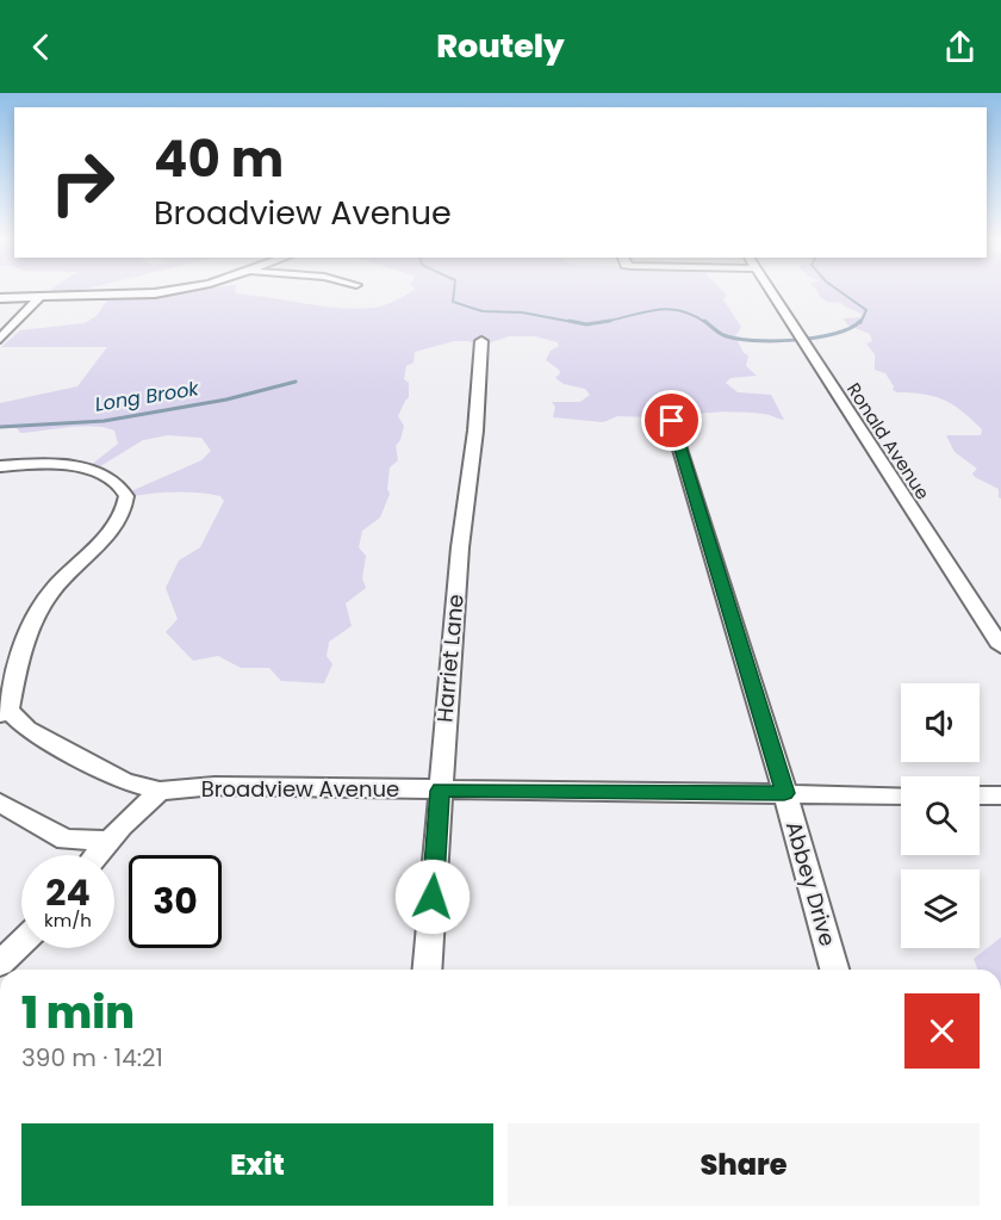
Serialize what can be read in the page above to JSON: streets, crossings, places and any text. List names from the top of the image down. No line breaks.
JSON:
{"streets":{"street":["Ronald Avenue","Harriet Lane","Broadview Avenue","Abbey Drive"]},"crossings":[["Harriet Lane","Broadview Avenue"],["Broadview Avenue","Abbey Drive"]],"water":["Long Brook"],"page":{"header":"Routely","turn":["40 m","Broadview Avenue"],"speed":"24 km/h","limit":"30","heading":["1 min","390 m · 14:21"],"buttons":["Exit","Share"]}}
